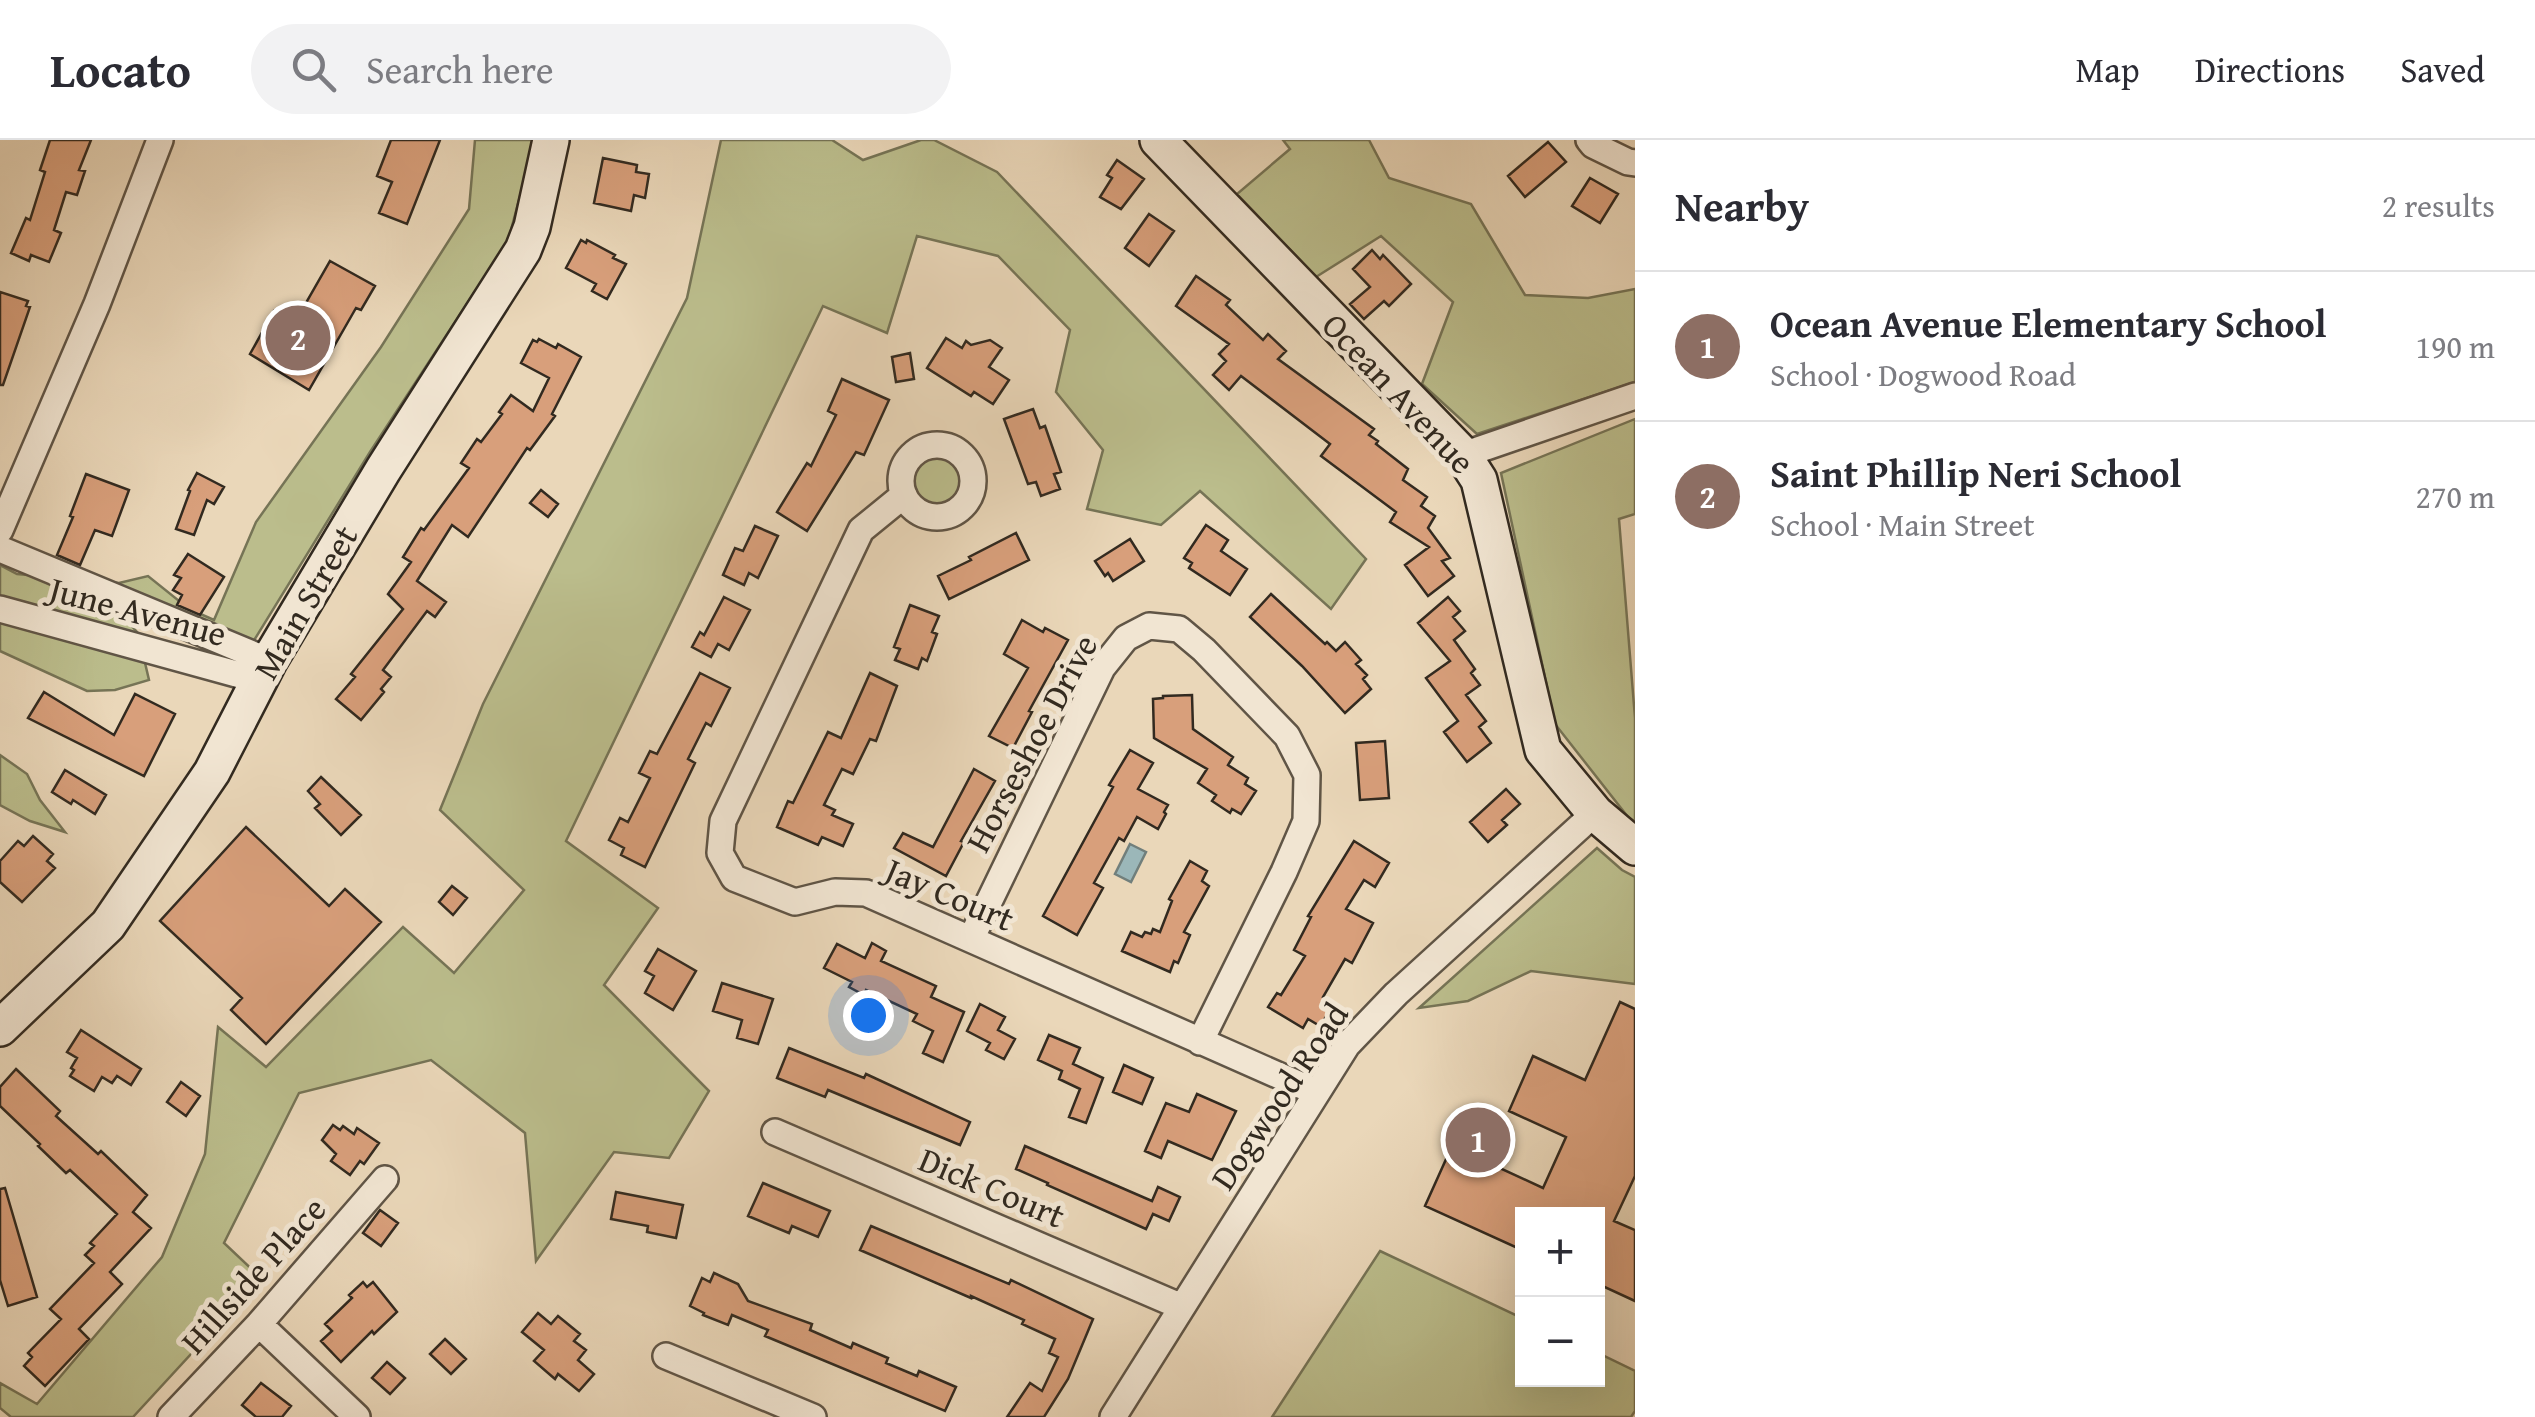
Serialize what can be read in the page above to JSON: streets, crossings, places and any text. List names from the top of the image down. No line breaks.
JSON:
{"streets":{"main road":["Ocean Avenue","Main Street"],"street":["June Avenue","Horseshoe Drive","Jay Court","Dogwood Road","Dick Court","Hillside Place"]},"crossings":[["Ocean Avenue","Dogwood Road"],["Main Street","June Avenue"],["Horseshoe Drive","Jay Court"],["Jay Court","Dogwood Road"],["Dogwood Road","Dick Court"]],"page":{"header":"Locato","search":"Search here","nav":["Map","Directions","Saved"],"heading":["Nearby","2 results"],"list":[{"mark":"1","name":"Ocean Avenue Elementary School","note":"School · Dogwood Road","value":"190 m"},{"mark":"2","name":"Saint Phillip Neri School","note":"School · Main Street","value":"270 m"}],"pins":["2","1"],"map_buttons":["+","−"]}}
